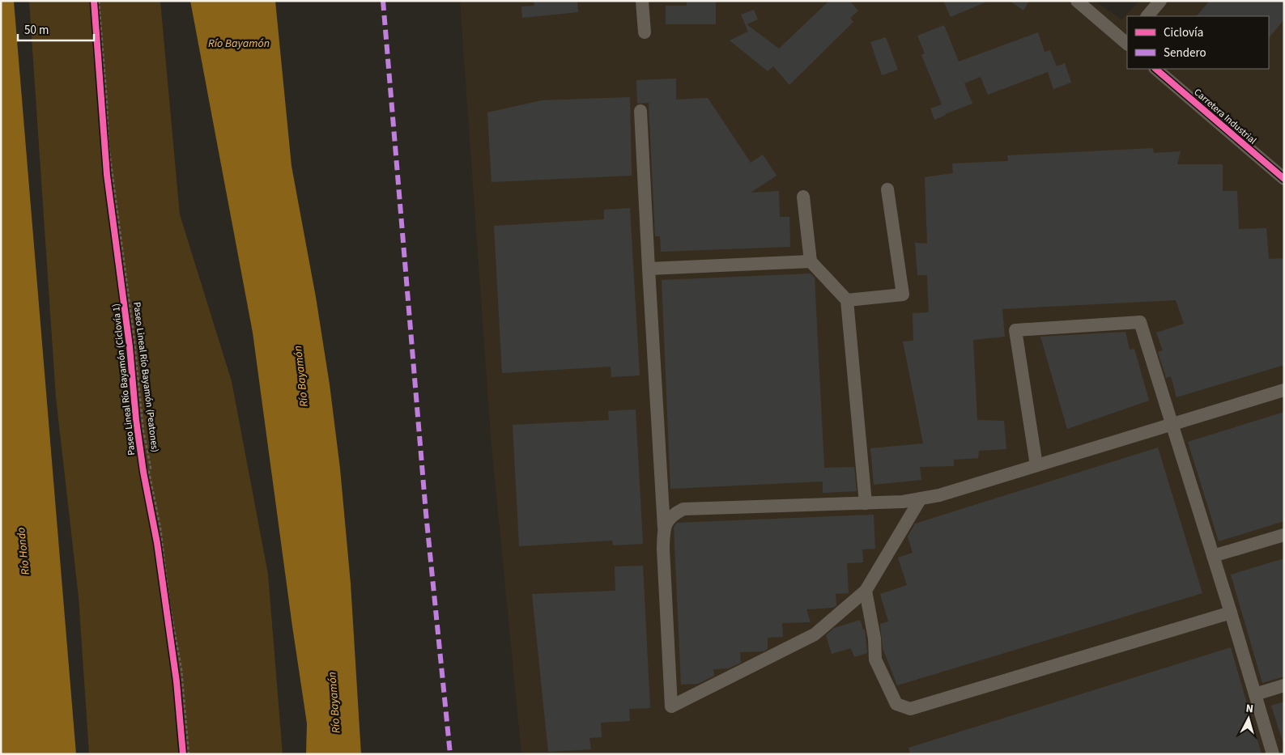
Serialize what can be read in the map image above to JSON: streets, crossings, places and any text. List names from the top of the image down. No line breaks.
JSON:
{"streets":{"street":["Carretera Industrial"],"path":["Paseo Lineal Río Bayamón (Ciclovía 1)"],"cycle path":["Paseo Lineal Río Bayamón (Peatones)"]},"water":["Río Bayamón","Río Hondo"],"legend":["Ciclovía","Sendero"],"scale_bar":"50 m","north":"top"}
